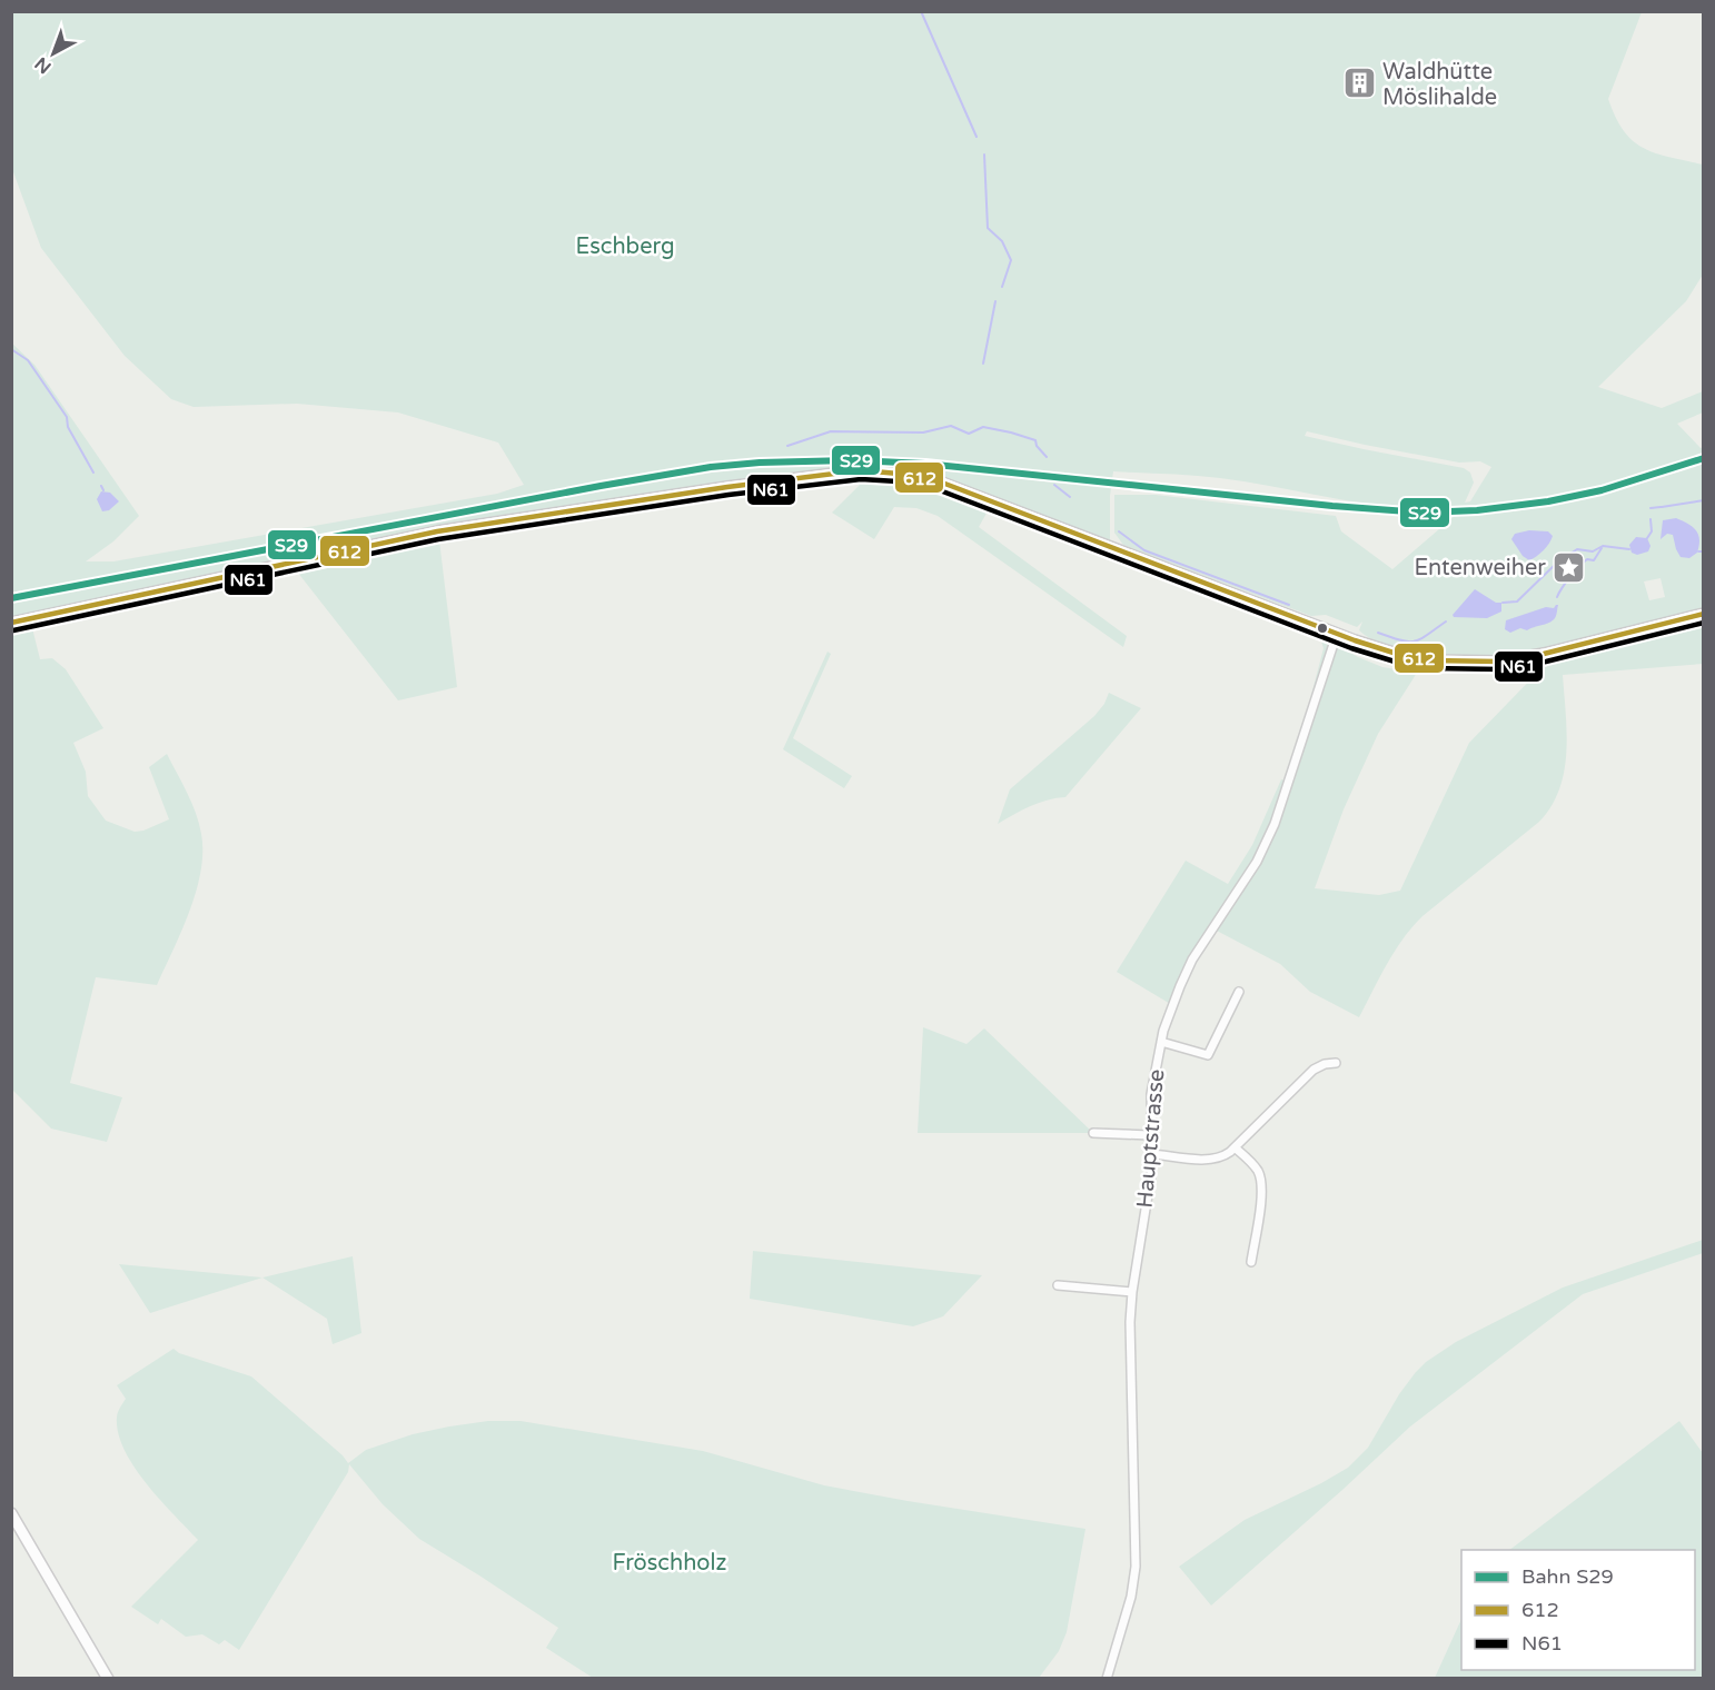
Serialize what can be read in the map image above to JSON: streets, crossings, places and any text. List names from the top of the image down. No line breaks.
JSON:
{"streets":{"street":["Hauptstrasse"]},"parks":["Eschberg","Fröschholz"],"places":{"building":["Waldhütte Möslihalde"],"place":["Entenweiher"]},"lines":["rail line S29","transit line 612","transit line N61"],"legend":["Bahn S29","612","N61"],"north":"bottom left"}
